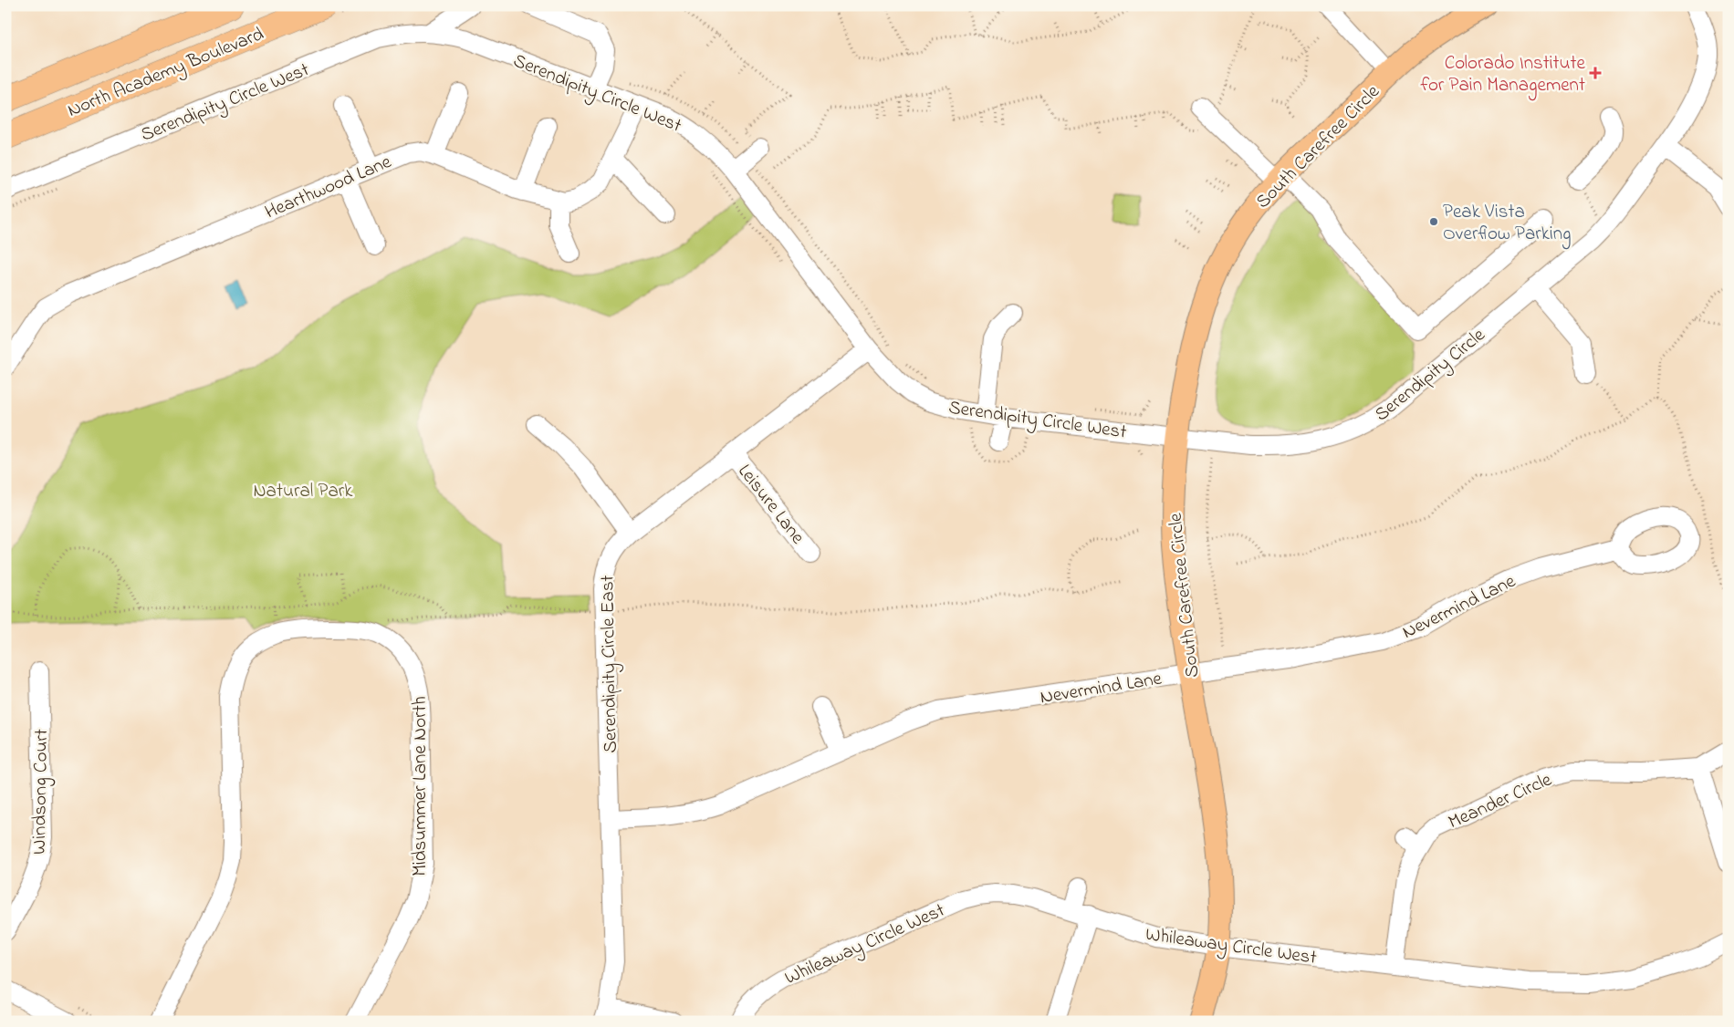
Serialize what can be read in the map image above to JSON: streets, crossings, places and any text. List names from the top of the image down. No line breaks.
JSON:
{"streets":{"highway":["North Academy Boulevard"],"main road":["South Carefree Circle"],"street":["Serendipity Circle West","Hearthwood Lane","Serendipity Circle","Leisure Lane","Nevermind Lane","Serendipity Circle East","Midsummer Lane North","Windsong Court","Meander Circle","Whileaway Circle West"]},"crossings":[["Serendipity Circle West","South Carefree Circle"],["Serendipity Circle West","Hearthwood Lane"],["Serendipity Circle West","Serendipity Circle"],["Serendipity Circle West","Serendipity Circle East"],["South Carefree Circle","Serendipity Circle"],["South Carefree Circle","Nevermind Lane"],["South Carefree Circle","Whileaway Circle West"],["Leisure Lane","Serendipity Circle East"],["Nevermind Lane","Serendipity Circle East"],["Meander Circle","Whileaway Circle West"]],"parks":["Natural Park"],"places":{"health":["Colorado Institute for Pain Management"],"other":["Peak Vista Overflow Parking"]}}
